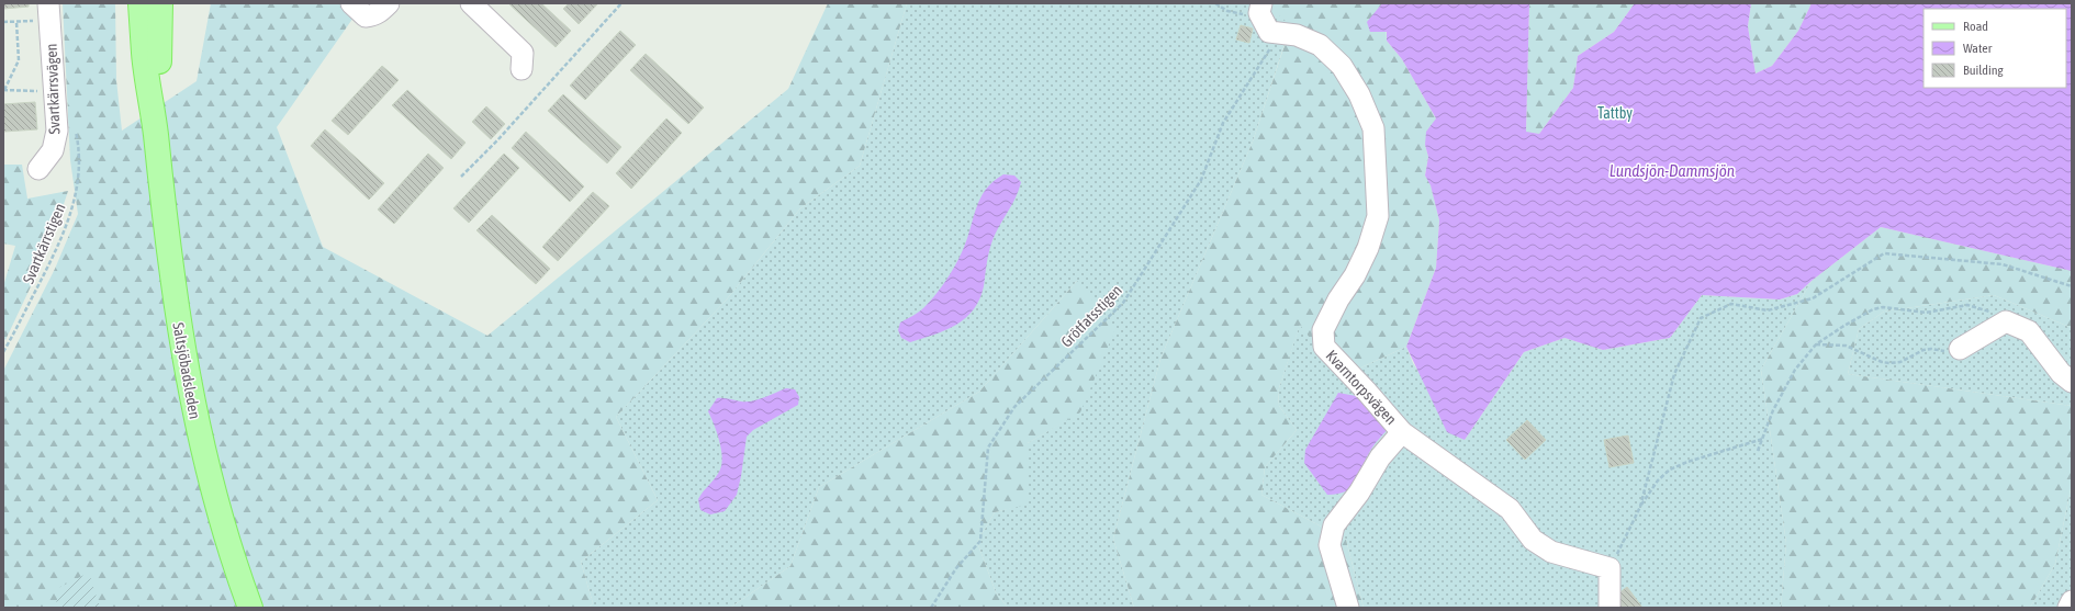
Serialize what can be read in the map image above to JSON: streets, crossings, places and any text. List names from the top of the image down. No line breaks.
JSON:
{"streets":{"main road":["Saltsjöbadsleden"],"street":["Svartkärrsvägen","Kvarntorpsvägen"],"path":["Svartkärrstigen","Grötfatsstigen"]},"crossings":[["Svartkärrsvägen","Svartkärrstigen"],["Grötfatsstigen","Kvarntorpsvägen"]],"water":["Lundsjön-Dammsjön"],"parks":["Tattby"],"legend":["Road","Water","Building"]}
